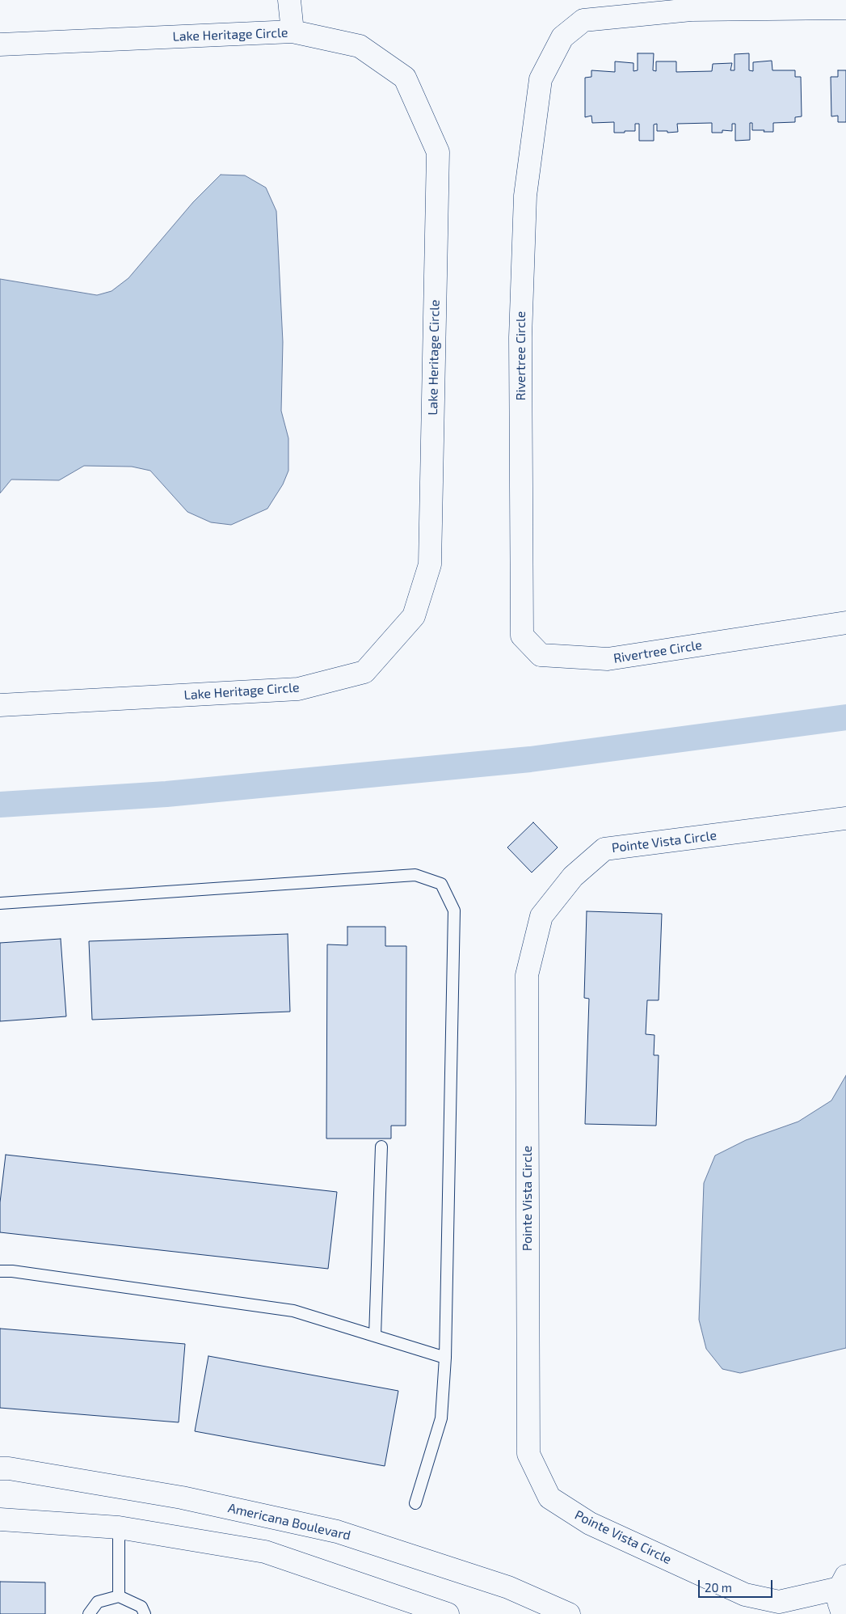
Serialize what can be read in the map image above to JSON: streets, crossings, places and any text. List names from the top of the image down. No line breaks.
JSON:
{"streets":{"street":["Lake Heritage Circle","Rivertree Circle","Pointe Vista Circle","Americana Boulevard"]},"scale_bar":"20 m"}
